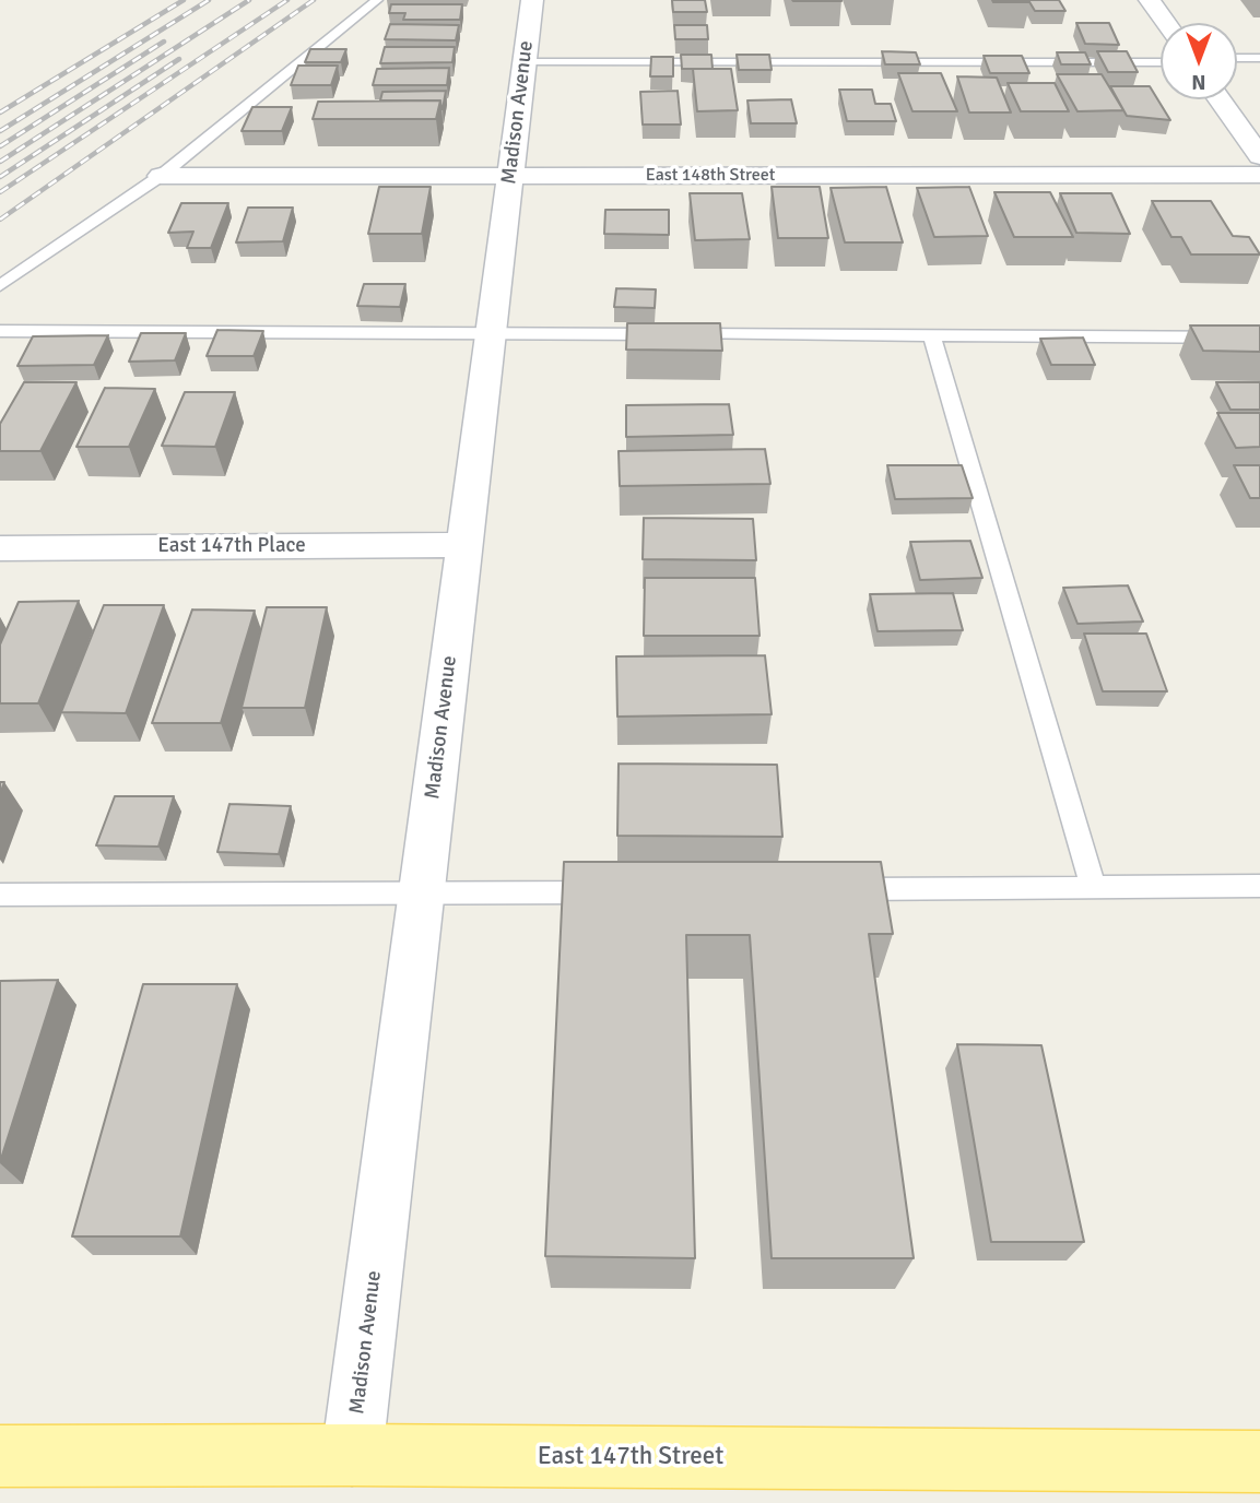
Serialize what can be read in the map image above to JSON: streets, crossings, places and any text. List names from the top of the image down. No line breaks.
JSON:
{"streets":{"main road":["East 147th Street"],"street":["Madison Avenue","East 148th Street","East 147th Place"]},"crossings":[["Madison Avenue","East 148th Street"],["Madison Avenue","East 147th Place"],["Madison Avenue","East 147th Street"]],"north":"bottom"}
